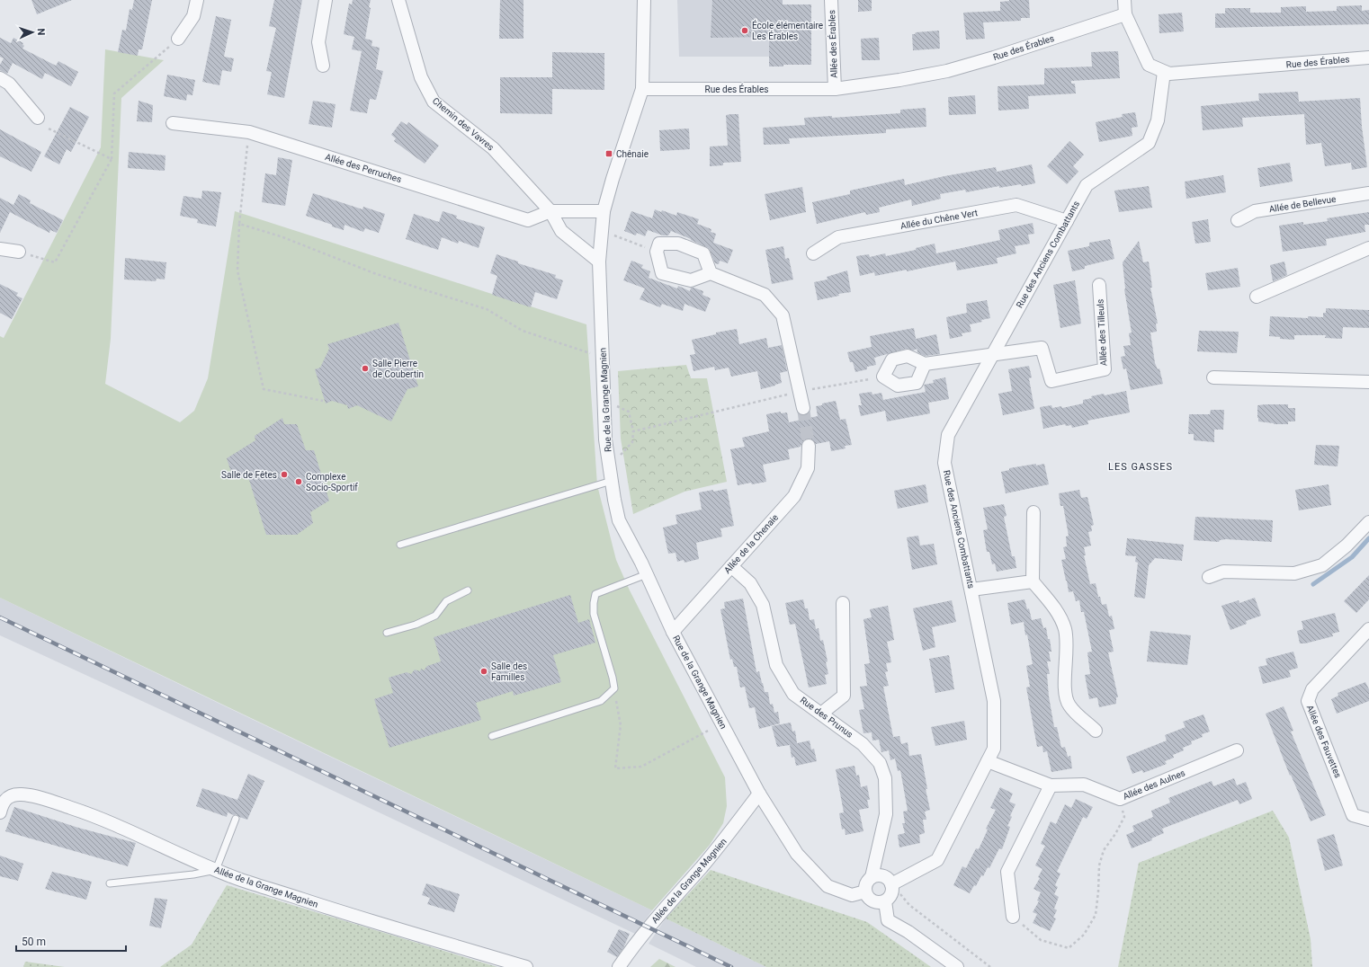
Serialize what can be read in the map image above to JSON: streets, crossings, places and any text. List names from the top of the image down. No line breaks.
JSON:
{"streets":{"street":["Allée des Érables","Rue des Érables","Chemin des Vavres","Allée des Perruches","Allée de Bellevue","Allée du Chêne Vert","Rue des Anciens Combattants","Allée des Tilleuls","Rue de la Grange Magnien","Allée de la Chenaie","Rue des Prunus","Allée des Fauvettes","Allée des Aulnes","Allée de la Grange Magnien"]},"crossings":[["Allée des Érables","Rue des Érables"],["Rue des Érables","Rue des Anciens Combattants"],["Rue des Érables","Rue de la Grange Magnien"],["Chemin des Vavres","Allée des Perruches"],["Chemin des Vavres","Rue de la Grange Magnien"],["Allée du Chêne Vert","Rue des Anciens Combattants"],["Rue des Anciens Combattants","Allée des Tilleuls"],["Rue des Anciens Combattants","Rue des Prunus"],["Rue des Anciens Combattants","Allée des Aulnes"],["Rue de la Grange Magnien","Allée de la Chenaie"],["Rue de la Grange Magnien","Allée de la Grange Magnien"],["Allée de la Chenaie","Rue des Prunus"]],"districts":["LES GASSES"],"places":{"other":["École élémentaire Les Érables","Salle Pierre de Coubertin","Salle de Fêtes","Complexe Socio-Sportif","Salle des Familles"],"transit":["Chênaie"]},"scale_bar":"50 m","north":"right"}
